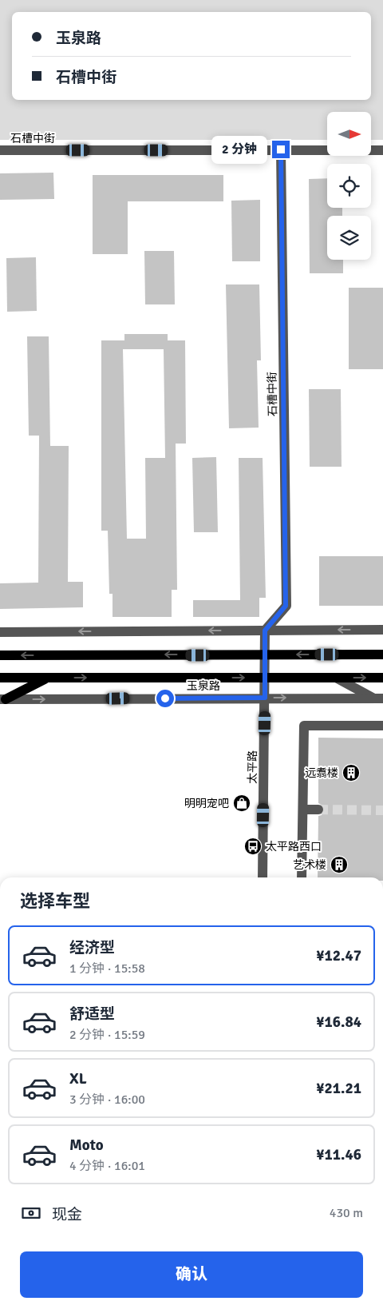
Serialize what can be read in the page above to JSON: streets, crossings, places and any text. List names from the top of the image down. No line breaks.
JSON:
{"streets":{"main road":["玉泉路"],"street":["石槽中街","太平路"]},"crossings":[["石槽中街","太平路"],["玉泉路","太平路"]],"places":{"building":["远翥楼","艺术楼"],"shop":["明明宠吧"],"bus stop":["太平路西口"]},"north":"right","page":{"banner":["玉泉路","石槽中街"],"bubble":"2 分钟","heading":"选择车型","list":[{"name":"经济型","note":"1 分钟 · 15:58","value":"¥12.47"},{"name":"舒适型","note":"2 分钟 · 15:59","value":"¥16.84"},{"name":"XL","note":"3 分钟 · 16:00","value":"¥21.21"},{"name":"Moto","note":"4 分钟 · 16:01","value":"¥11.46"}],"pay":["现金","430 m"],"buttons":"确认"}}
